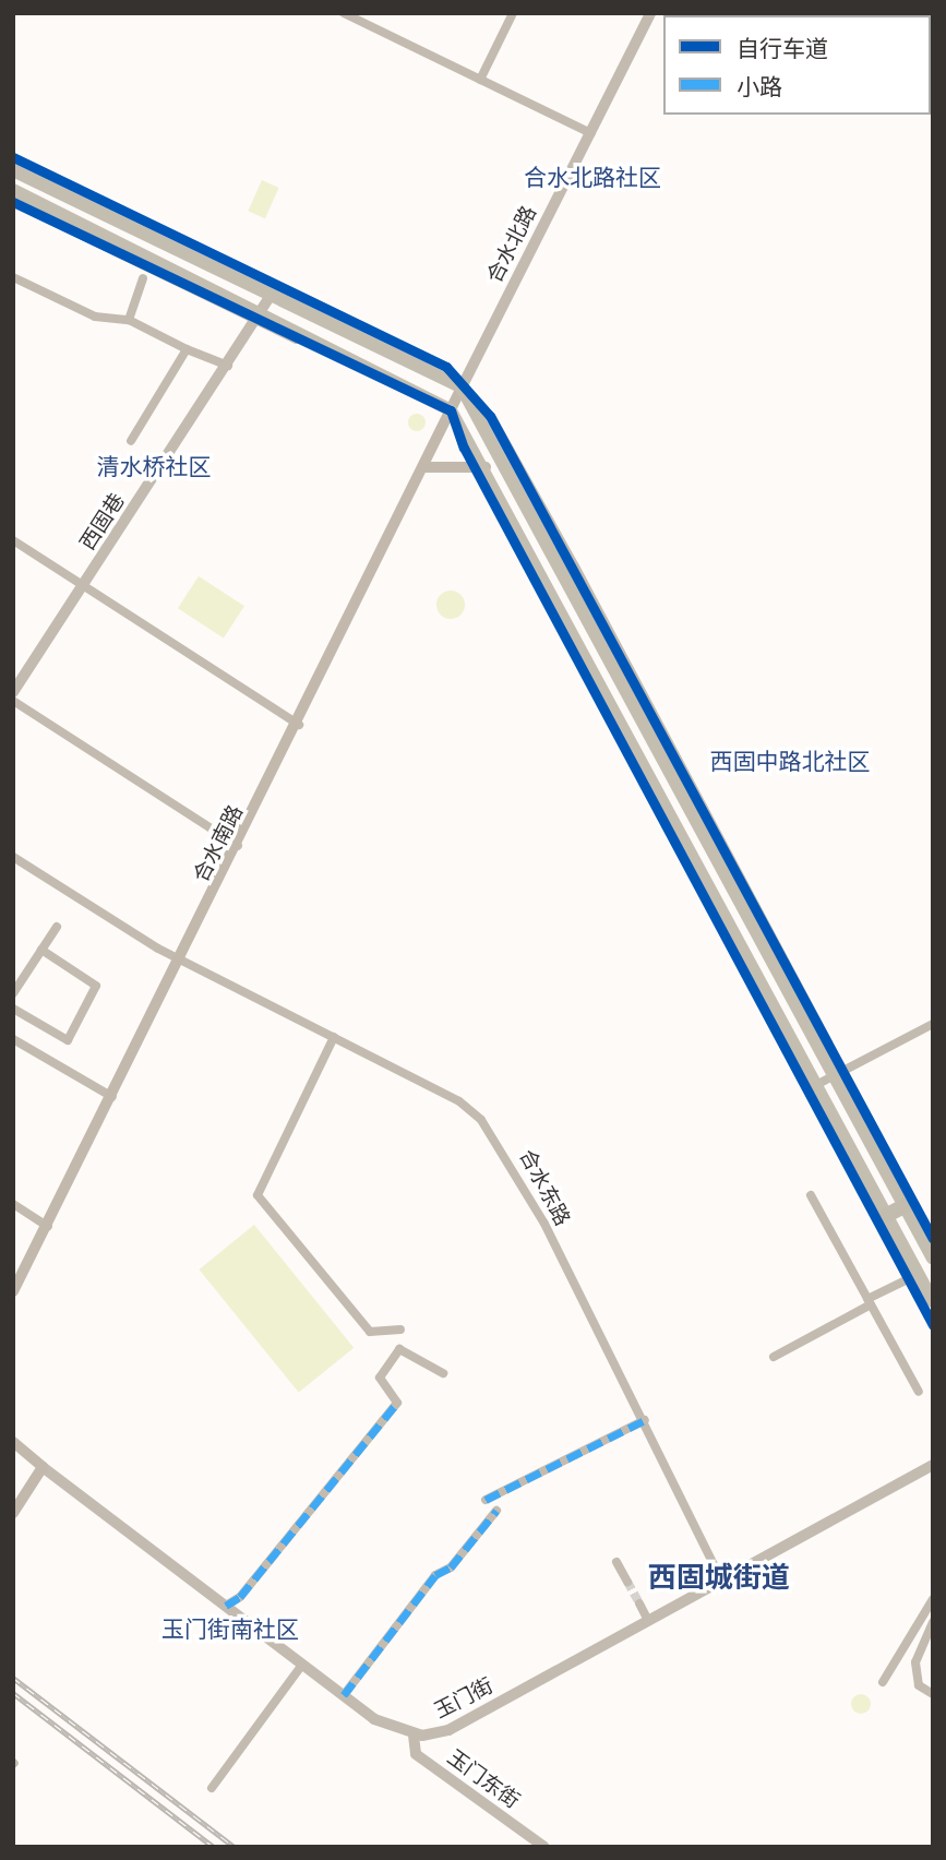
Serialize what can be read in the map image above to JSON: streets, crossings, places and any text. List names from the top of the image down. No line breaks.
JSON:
{"streets":{"main road":["合水北路","合水南路"],"street":["西固巷","合水东路","玉门街","玉门东街"]},"crossings":[["合水北路","合水南路"],["合水南路","合水东路"],["合水东路","玉门街"],["玉门街","玉门东街"]],"districts":["合水北路社区","清水桥社区","西固中路北社区","西固城街道","玉门街南社区"],"legend":["自行车道","小路"]}
